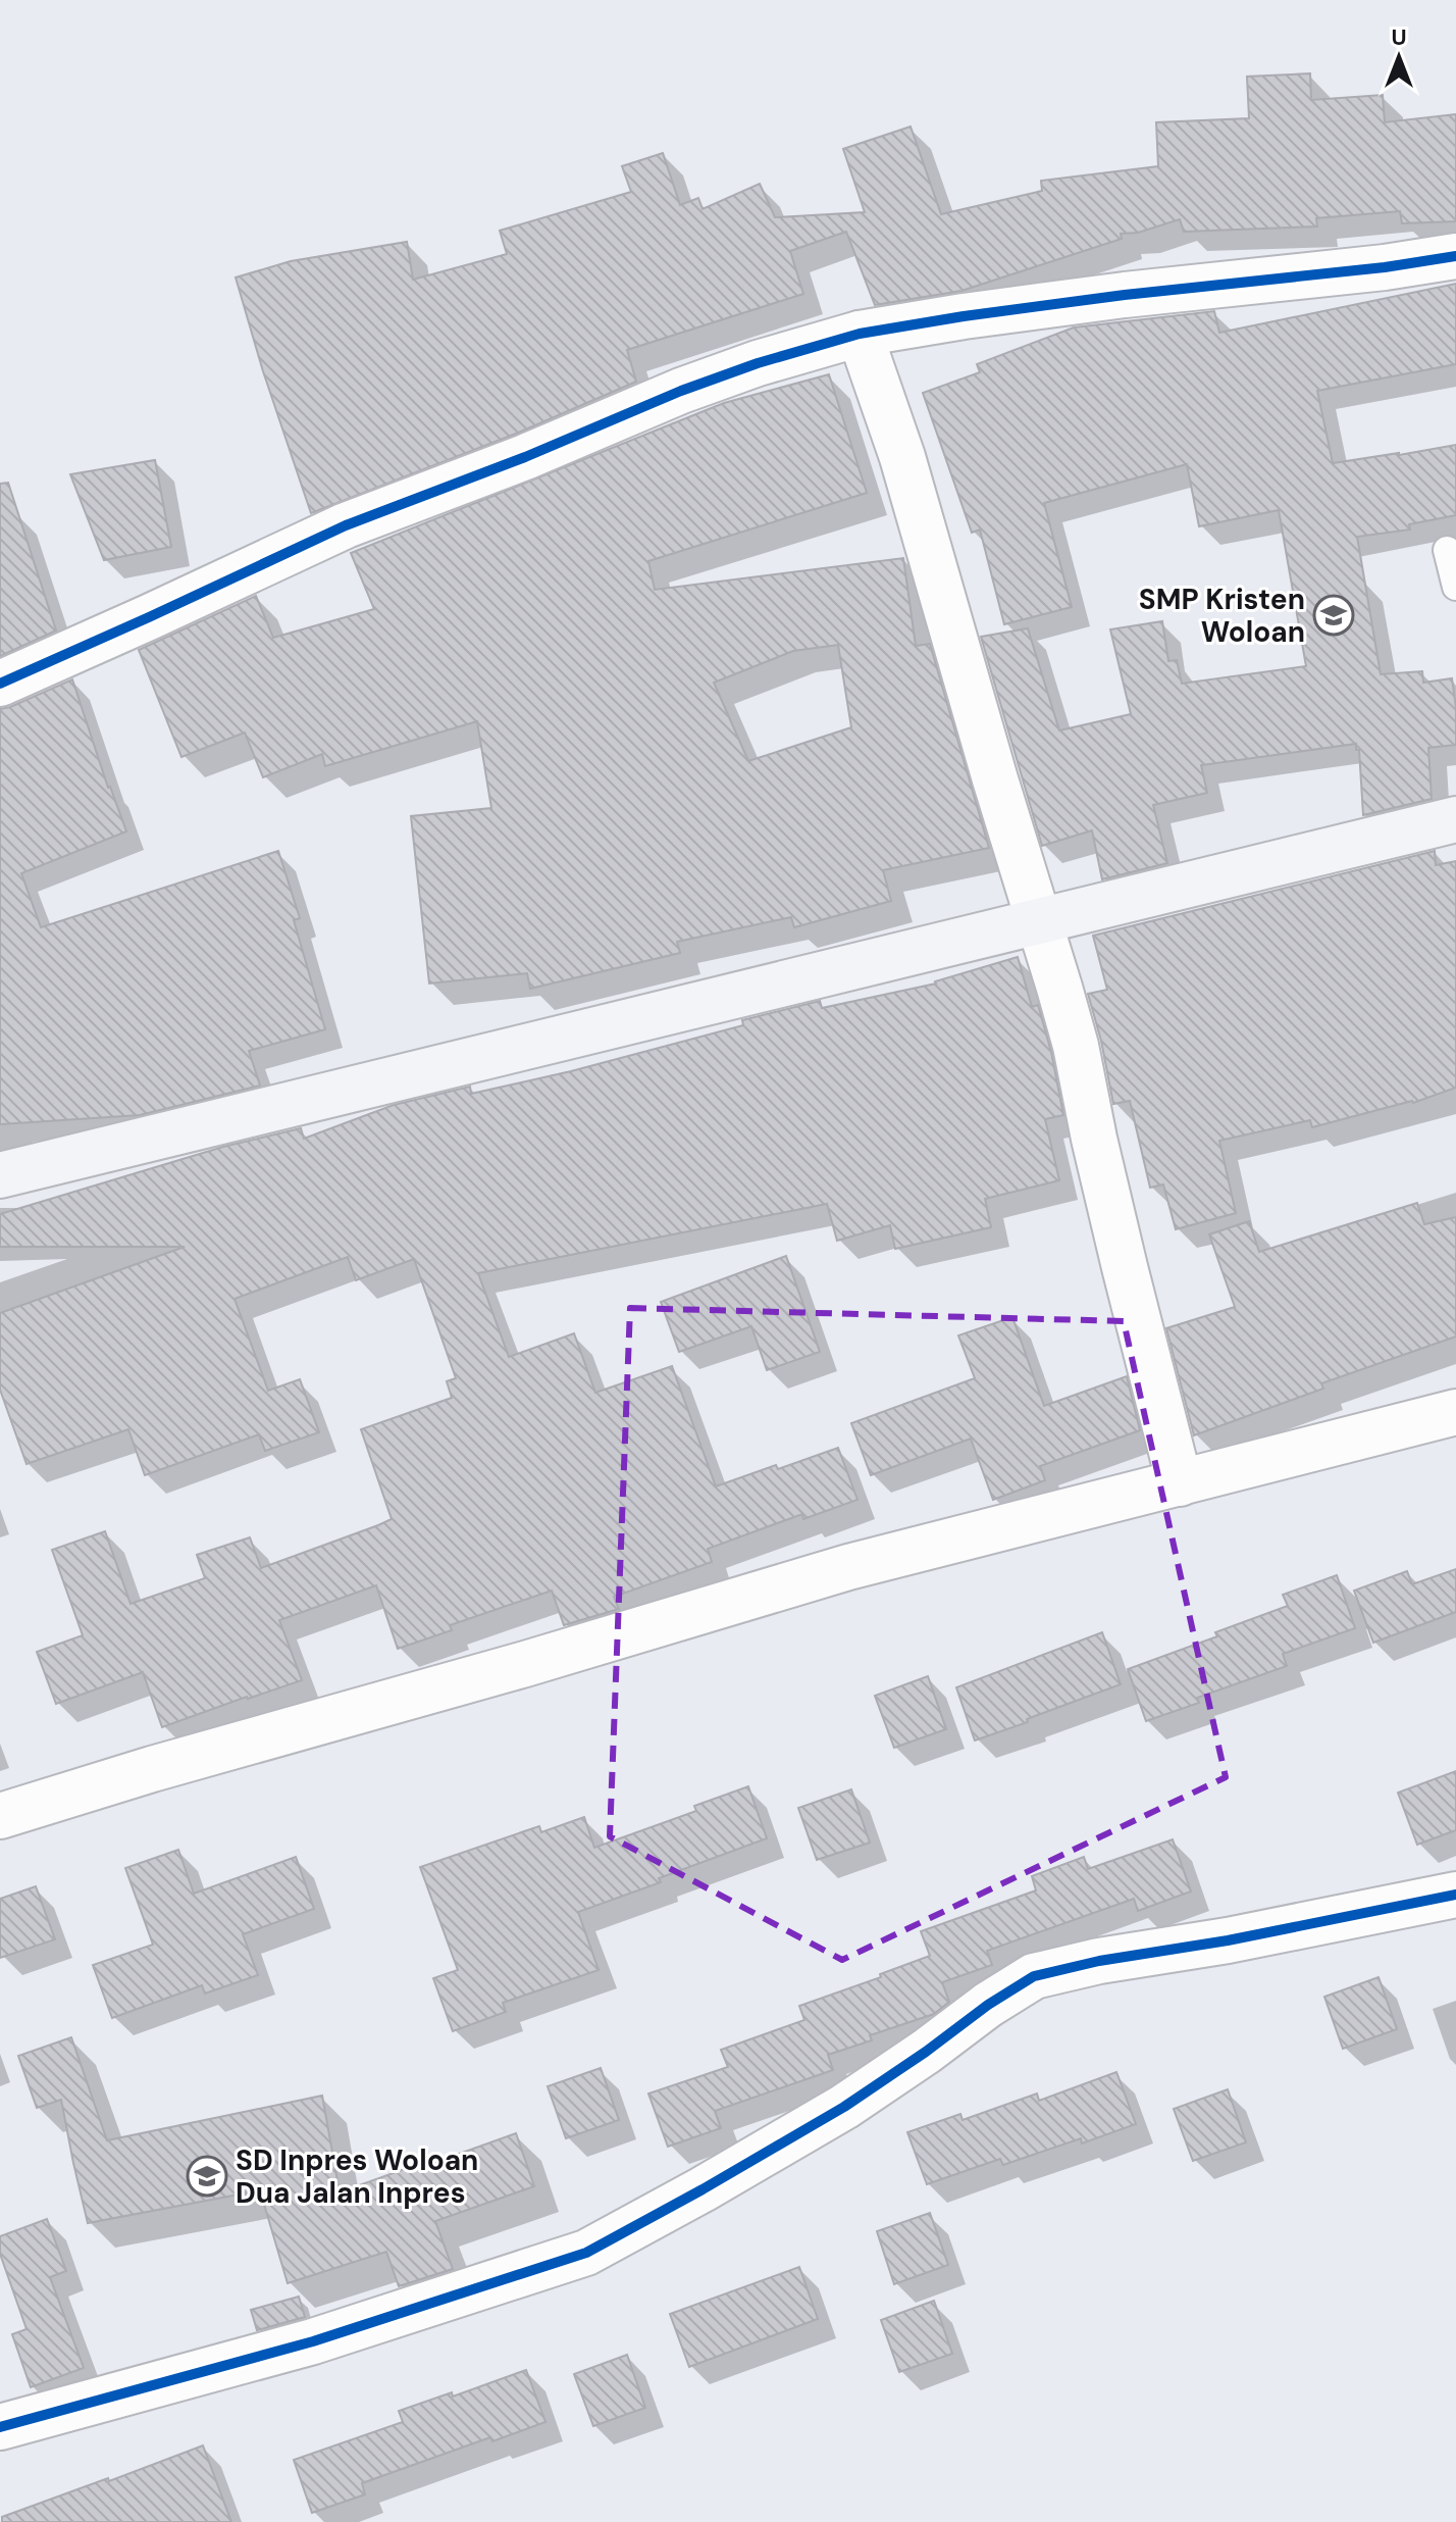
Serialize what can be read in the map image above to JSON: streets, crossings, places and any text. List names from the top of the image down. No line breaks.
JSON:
{"places":{"school or university":["SMP Kristen Woloan","SD Inpres Woloan Dua Jalan Inpres"]},"north":"top"}
